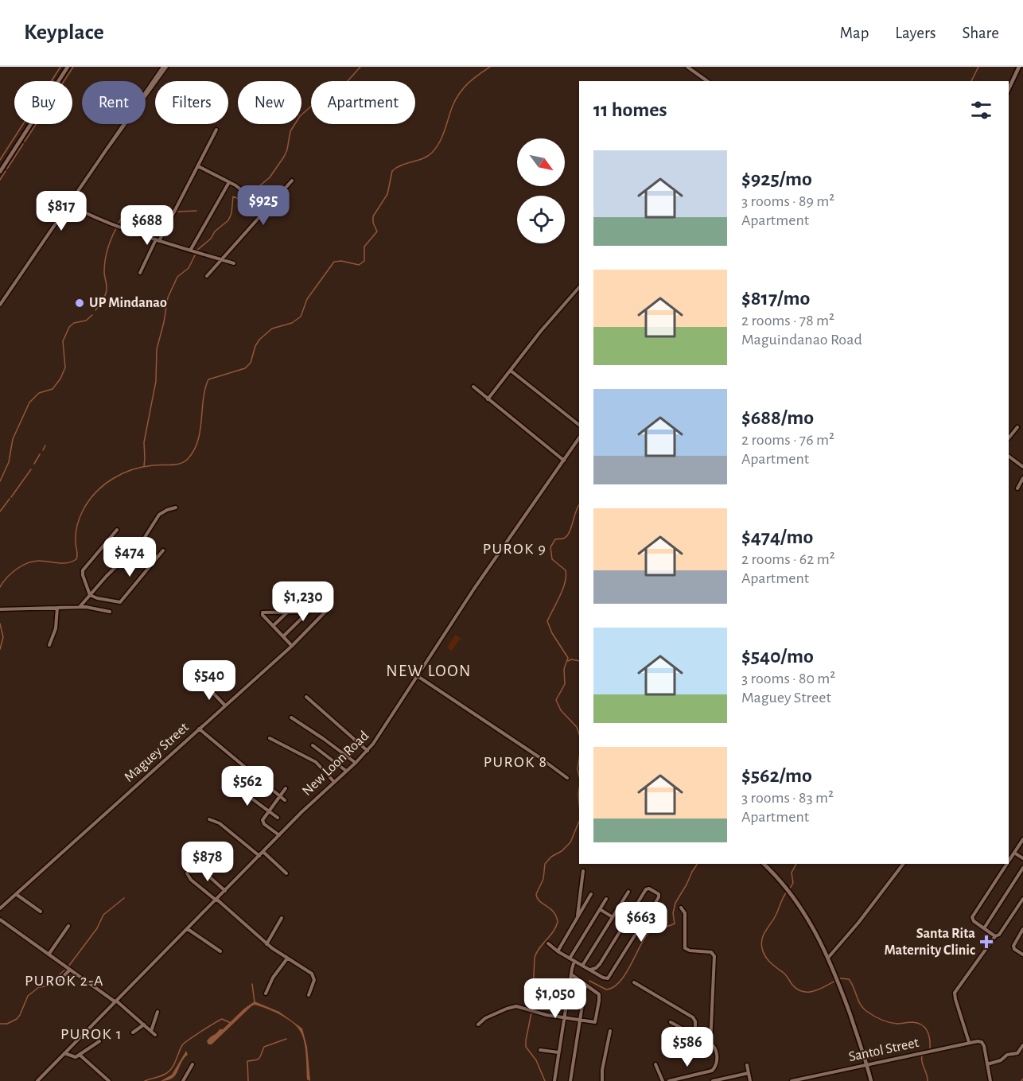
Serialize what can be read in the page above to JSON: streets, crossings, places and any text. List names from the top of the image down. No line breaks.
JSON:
{"streets":{"street":["Maguey Street","New Loon Road","Santol Street"]},"districts":["PUROK 9","NEW LOON","PUROK 8","PUROK 2-A","PUROK 1"],"places":{"other":["UP Mindanao"],"health":["Santa Rita Maternity Clinic"]},"north":"bottom right","page":{"header":"Keyplace","nav":["Map","Layers","Share"],"chip":["Buy","Rent","Filters","New","Apartment"],"heading":"11 homes","list":[{"name":"$925/mo","note":"3 rooms · 89 m² · Apartment"},{"name":"$817/mo","note":"2 rooms · 78 m² · Maguindanao Road"},{"name":"$688/mo","note":"2 rooms · 76 m² · Apartment"},{"name":"$474/mo","note":"2 rooms · 62 m² · Apartment"},{"name":"$540/mo","note":"3 rooms · 80 m² · Maguey Street"},{"name":"$562/mo","note":"3 rooms · 83 m² · Apartment"}],"price":["$925","$817","$688","$474","$1,230","$540","$562","$878","$663","$1,050","$586"]}}
